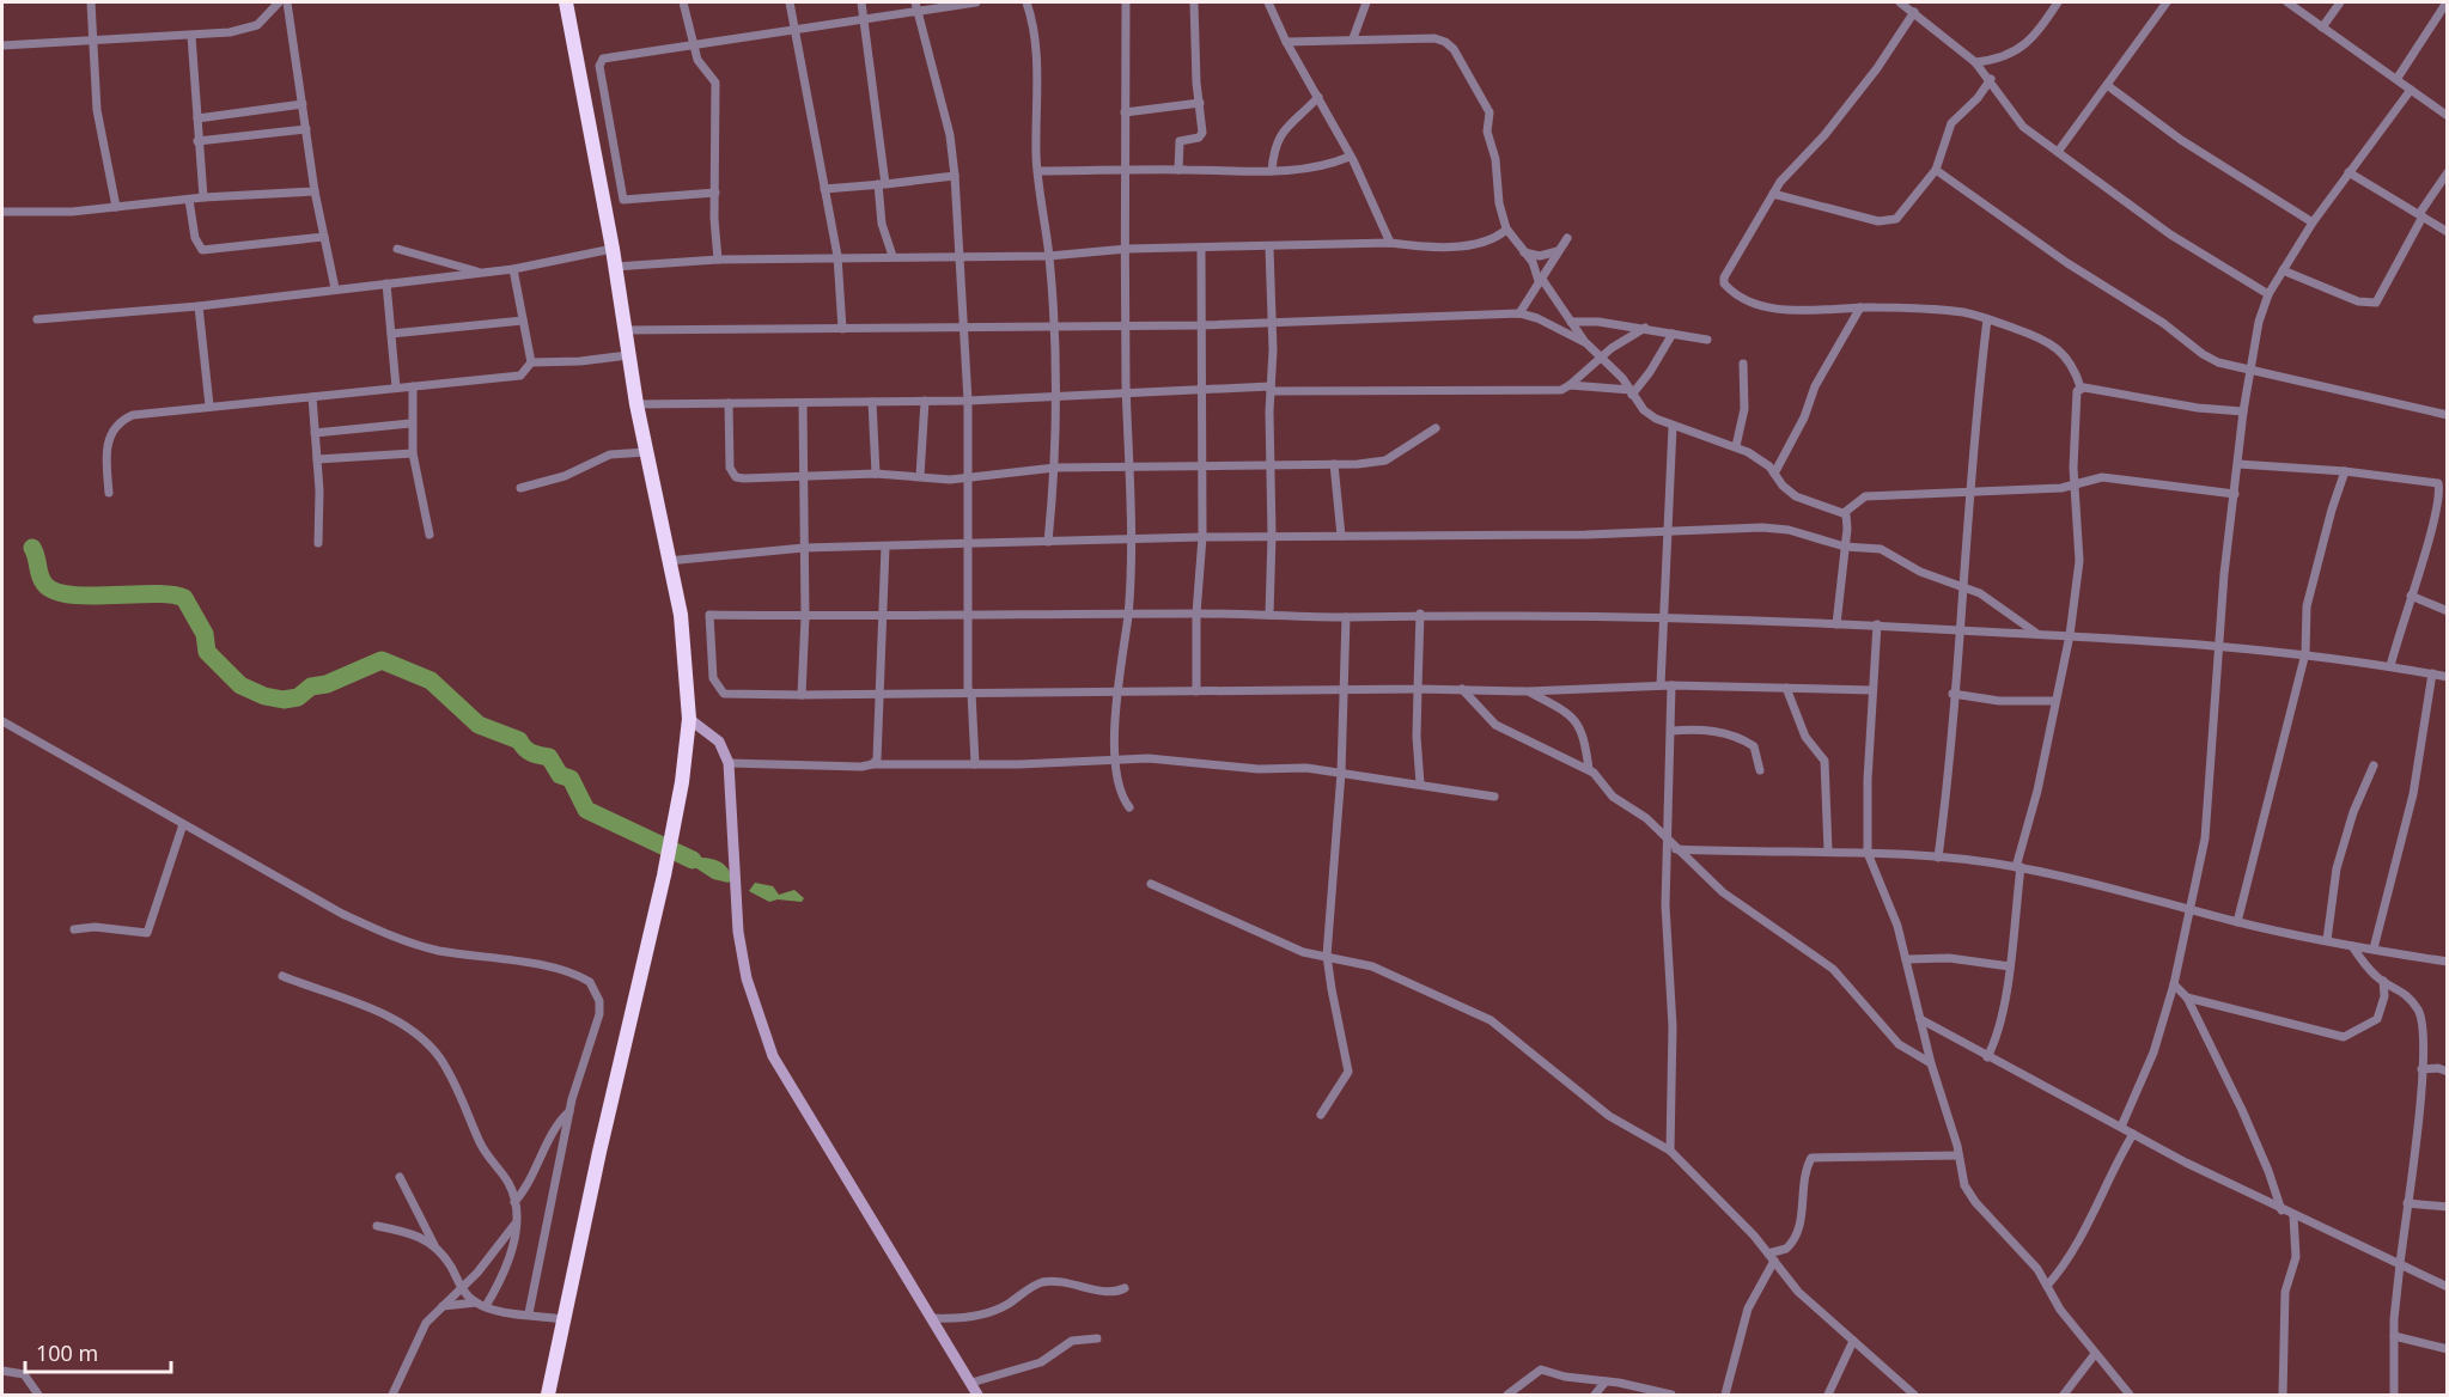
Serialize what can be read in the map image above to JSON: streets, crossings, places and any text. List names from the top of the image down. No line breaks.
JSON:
{"scale_bar":"100 m"}
